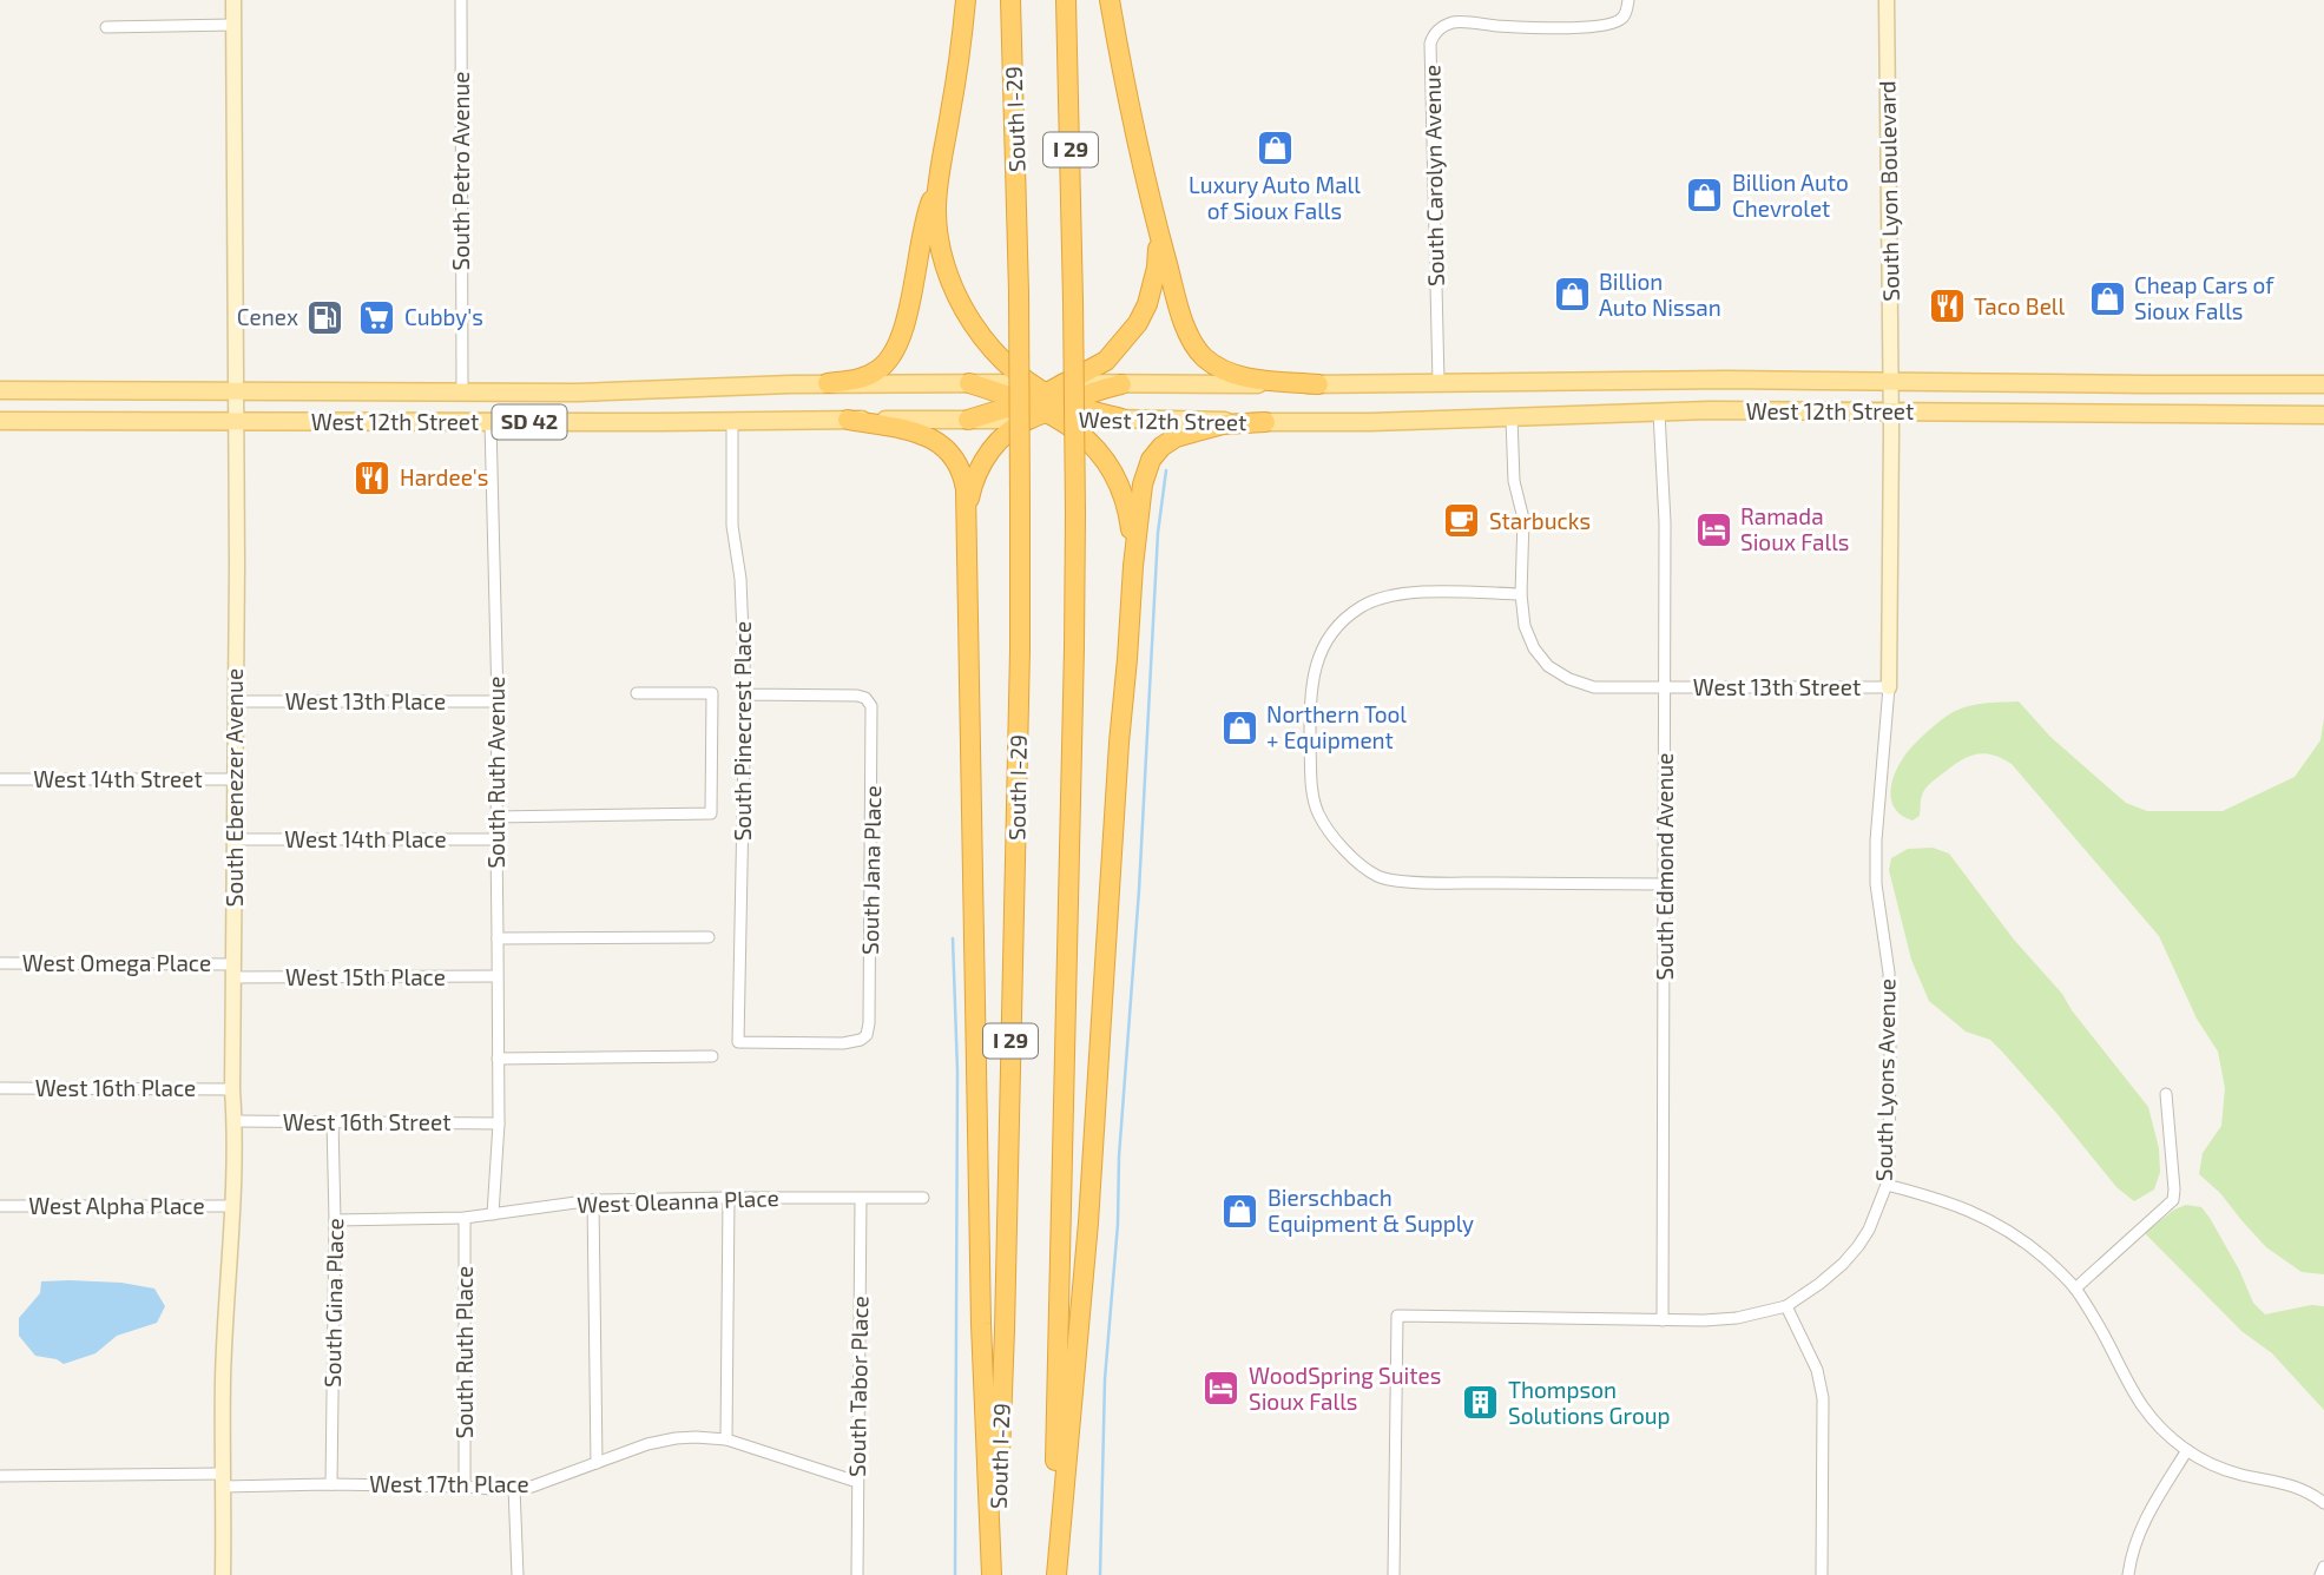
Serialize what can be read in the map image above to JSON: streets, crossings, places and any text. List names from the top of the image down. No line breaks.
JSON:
{"streets":{"highway":["South I-29","I 29"],"main road":["West 12th Street","SD 42"],"street":["South Petro Avenue","South Carolyn Avenue","South Lyon Boulevard","West 13th Street","West 13th Place","South Pinecrest Place","South Ruth Avenue","West 14th Street","South Ebenezer Avenue","West 14th Place","South Edmond Avenue","South Jana Place","West Omega Place","West 15th Place","South Lyons Avenue","West 16th Place","West 16th Street","West Oleanna Place","West Alpha Place","South Gina Place","South Ruth Place","South Tabor Place","West 17th Place"]},"crossings":[["South Petro Avenue","West 12th Street"],["South Carolyn Avenue","West 12th Street"],["South Lyon Boulevard","West 12th Street"],["South Lyon Boulevard","South Lyons Avenue"],["West 12th Street","West 13th Street"],["West 12th Street","South Pinecrest Place"],["West 12th Street","South Ruth Avenue"],["West 12th Street","South Ebenezer Avenue"],["West 12th Street","South Edmond Avenue"],["West 12th Street","South Lyons Avenue"],["West 13th Street","South Edmond Avenue"],["West 13th Street","South Lyons Avenue"],["West 13th Place","South Ruth Avenue"],["West 13th Place","South Ebenezer Avenue"],["South Pinecrest Place","South Jana Place"],["South Ruth Avenue","West 14th Place"],["South Ruth Avenue","West 15th Place"],["South Ruth Avenue","West 16th Street"],["West 14th Street","South Ebenezer Avenue"],["South Ebenezer Avenue","West 14th Place"],["South Ebenezer Avenue","West Omega Place"],["South Ebenezer Avenue","West 15th Place"],["South Ebenezer Avenue","West 16th Place"],["South Ebenezer Avenue","West 16th Street"],["South Ebenezer Avenue","West Alpha Place"],["South Ebenezer Avenue","West 17th Place"],["South Edmond Avenue","South Lyons Avenue"],["West Omega Place","West 15th Place"],["West 16th Street","South Gina Place"],["West Oleanna Place","South Gina Place"],["West Oleanna Place","South Ruth Place"],["West Oleanna Place","South Tabor Place"],["South Gina Place","West 17th Place"],["South Ruth Place","West 17th Place"],["South Tabor Place","West 17th Place"]],"places":{"shop":["Luxury Auto Mall of Sioux Falls","Billion Auto Chevrolet","Billion Auto Nissan","Cheap Cars of Sioux Falls","Northern Tool + Equipment","Bierschbach Equipment & Supply"],"restaurant":["Taco Bell","Hardee's"],"fuel station":["Cenex"],"supermarket":["Cubby's"],"cafe":["Starbucks"],"hotel":["Ramada Sioux Falls","WoodSpring Suites Sioux Falls"],"building":["Thompson Solutions Group"]}}
